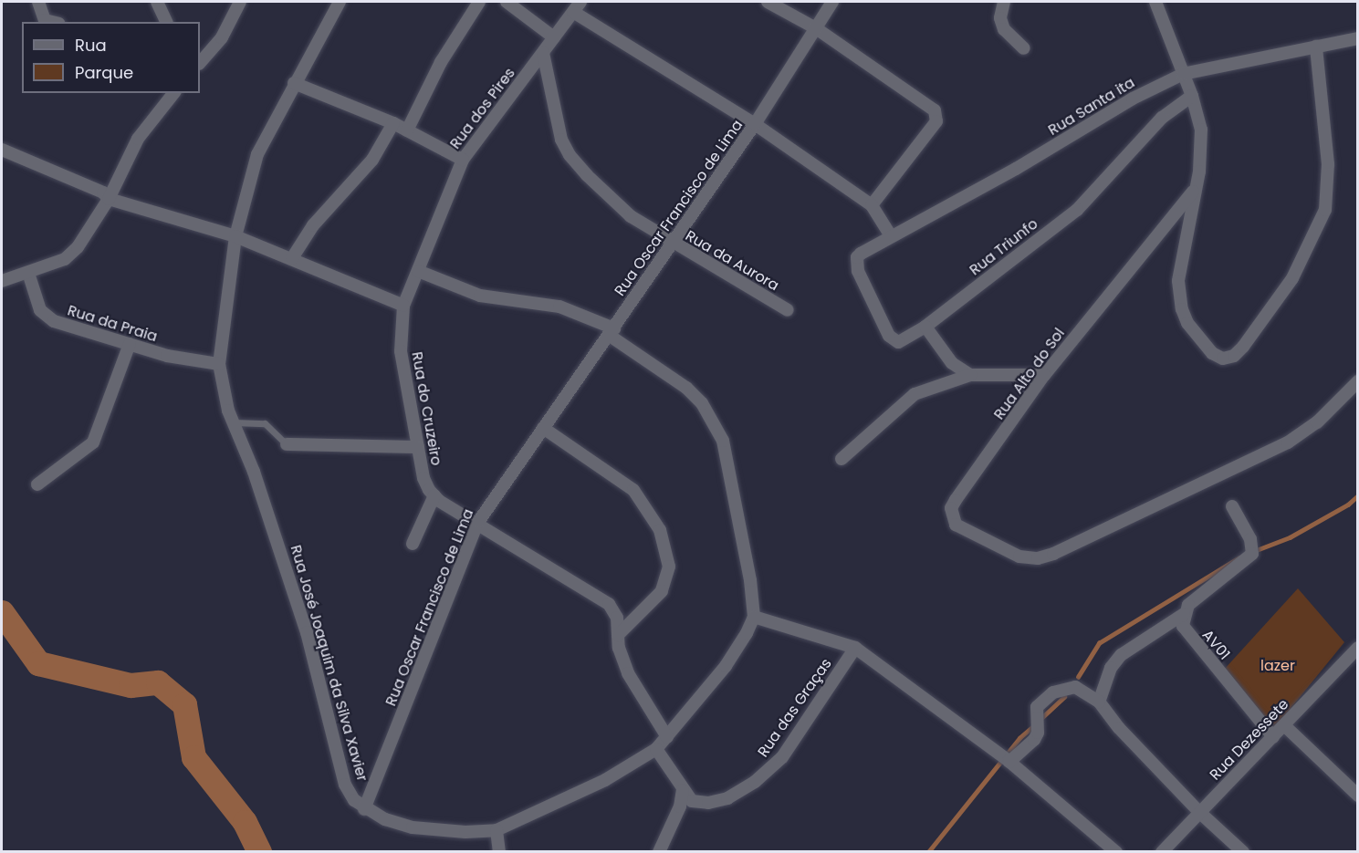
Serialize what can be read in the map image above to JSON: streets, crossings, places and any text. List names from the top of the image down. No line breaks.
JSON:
{"streets":{"street":["Rua Santa ita","Rua dos Pires","Rua Oscar Francisco de Lima","Rua Triunfo","Rua da Aurora","Rua da Praia","Rua Alto do Sol","Rua do Cruzeiro","AV01","Rua José Joaquim da Silva Xavier","Rua das Graças","Rua Dezessete"]},"crossings":[["Rua Santa ita","Rua Triunfo"],["Rua dos Pires","Rua da Aurora"],["Rua dos Pires","Rua do Cruzeiro"],["Rua Oscar Francisco de Lima","Rua da Aurora"],["Rua Oscar Francisco de Lima","Rua José Joaquim da Silva Xavier"],["Rua da Praia","Rua José Joaquim da Silva Xavier"],["AV01","Rua Dezessete"]],"parks":["lazer"],"legend":["Rua","Parque"]}
